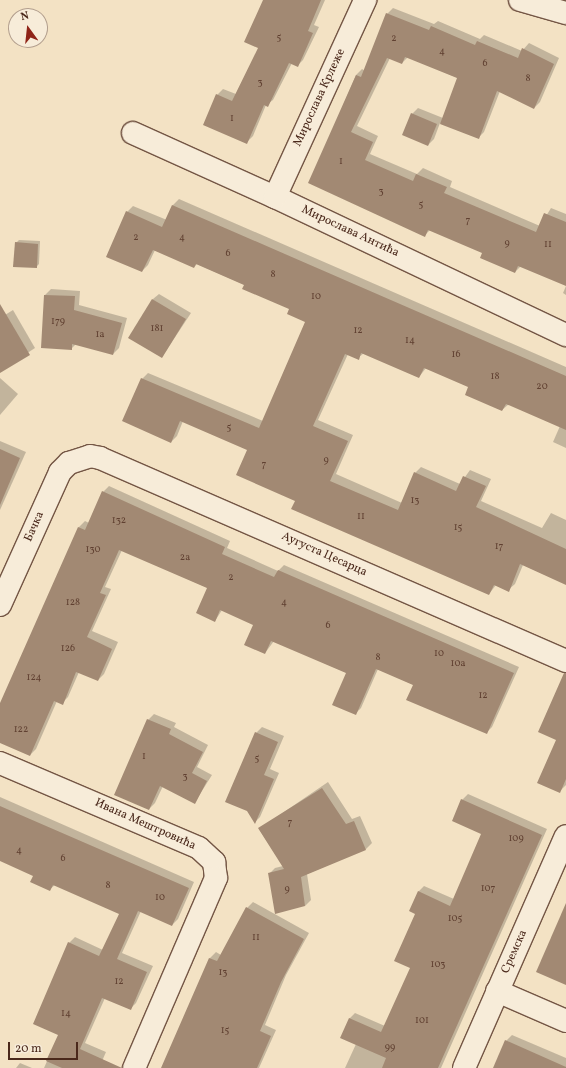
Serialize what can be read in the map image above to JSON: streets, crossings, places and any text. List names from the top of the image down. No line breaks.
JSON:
{"streets":{"street":["Мирослава Крлеже","Мирослава Антића","Бачка","Аугуста Цесарца","Ивана Мештровића","Сремска"]},"crossings":[["Мирослава Крлеже","Мирослава Антића"],["Бачка","Аугуста Цесарца"]],"house_numbers":["5","2","4","6","8","3","1","1","3","5","7","2","4","9","11","6","8","10","179","181","12","1a","14","16","18","20","5","9","7","13","11","132","15","17","130","2a","2","128","4","6","126","10","8","10a","124","12","122","1","5","3","7","109","4","6","8","107","9","10","105","11","103","13","12","14","101","15","99"],"scale_bar":"20 m","north":"top"}
